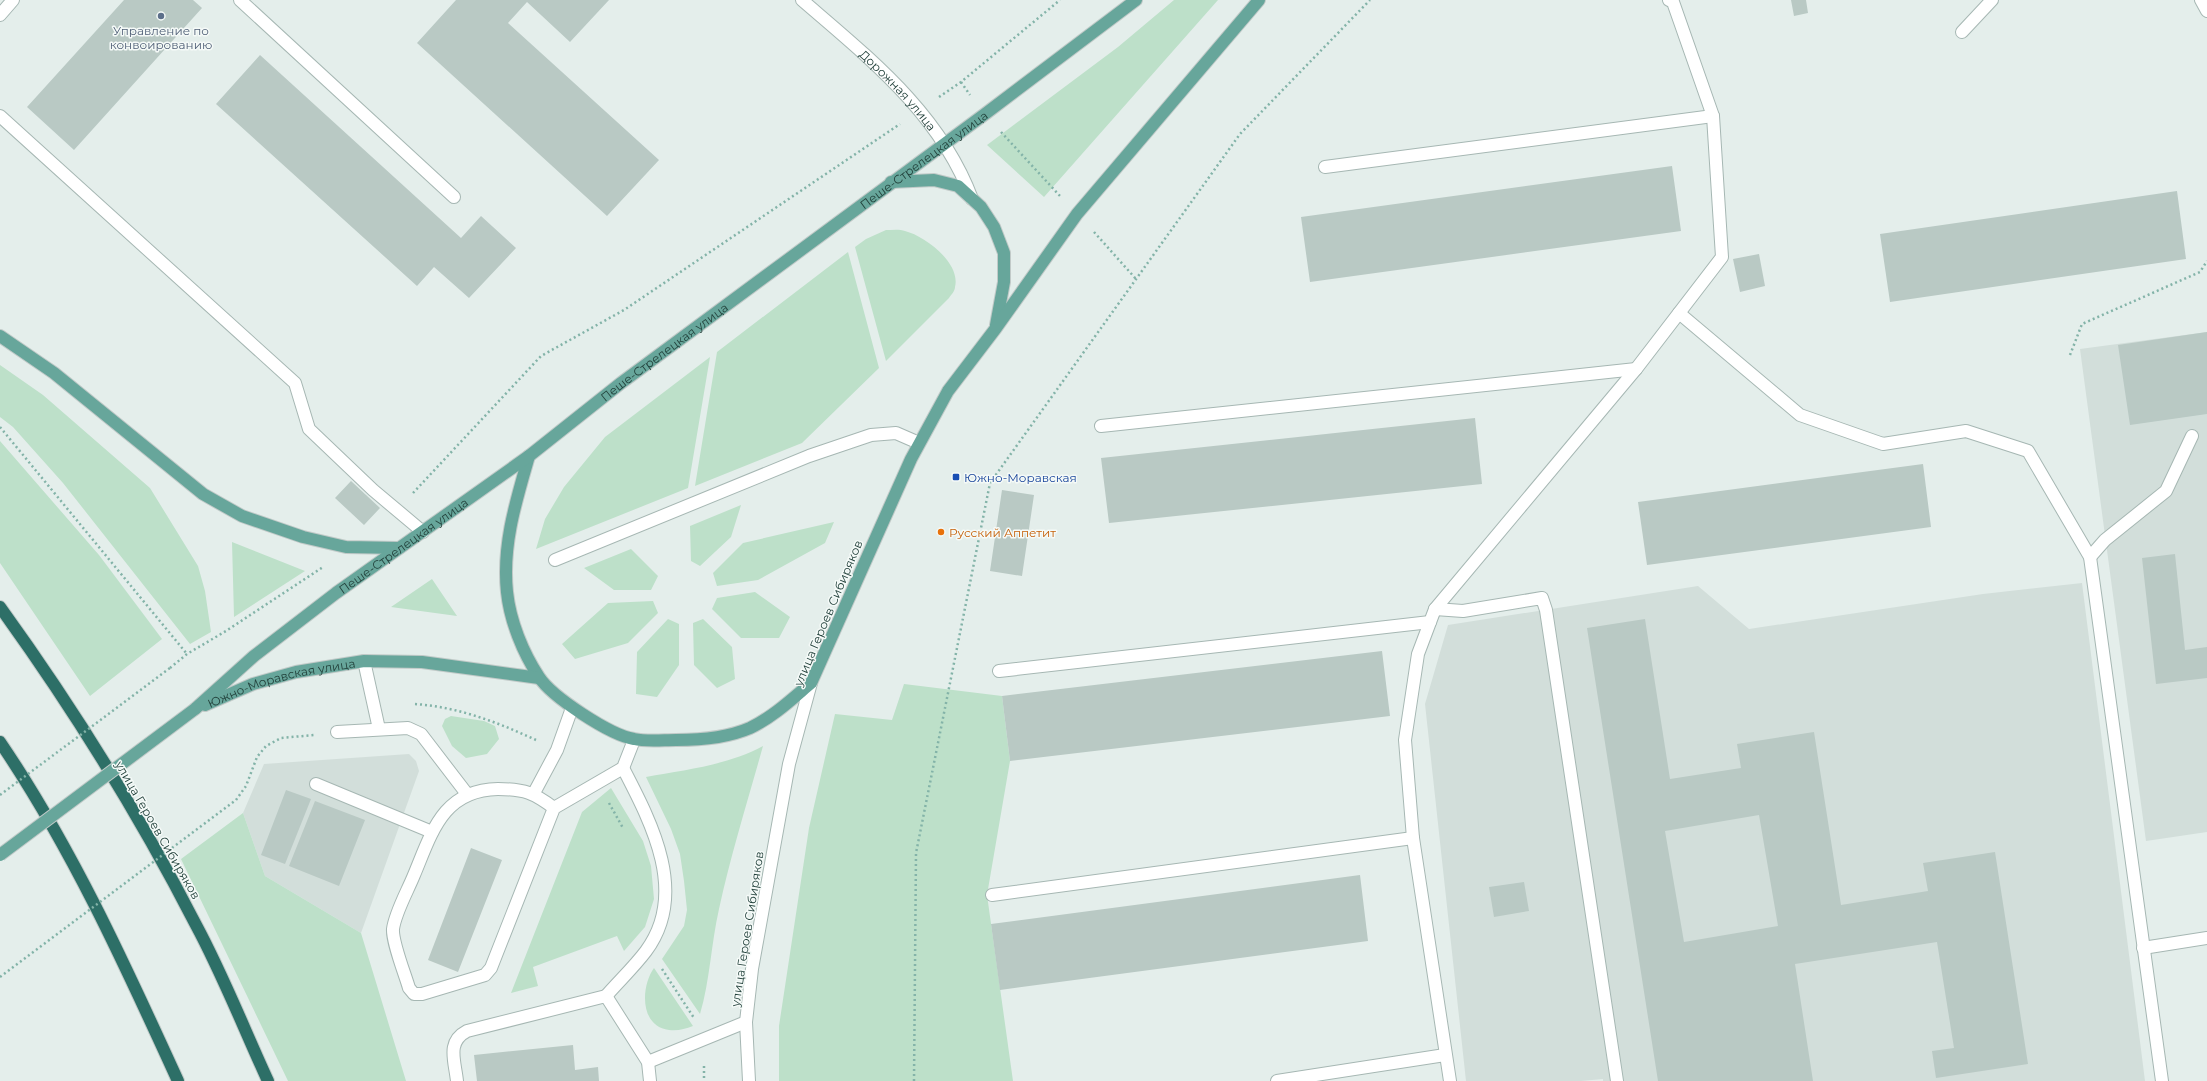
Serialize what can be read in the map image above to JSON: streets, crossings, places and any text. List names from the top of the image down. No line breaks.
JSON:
{"streets":{"highway":["улица Героев Сибиряков"],"main road":["Пеше-Стрелецкая улица","Южно-Моравская улица"],"street":["Дорожная улица"]},"crossings":[["Дорожная улица","Пеше-Стрелецкая улица"],["Пеше-Стрелецкая улица","Южно-Моравская улица"]],"places":{"other":["Управление по конвоированию","Русский Аппетит"],"transit":["Южно-Моравская"]}}
